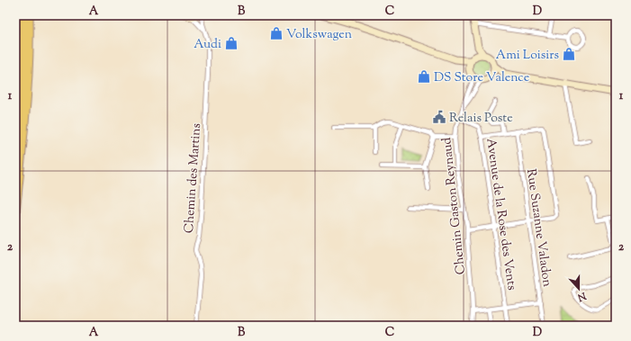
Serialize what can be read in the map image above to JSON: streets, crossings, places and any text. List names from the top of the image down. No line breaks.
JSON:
{"streets":{"street":["Chemin des Martins","Chemin Gaston Reynaud","Avenue de la Rose des Vents","Rue Suzanne Valadon"]},"crossings":[["Chemin Gaston Reynaud","Avenue de la Rose des Vents"]],"places":{"shop":["Volkswagen","Audi","Ami Loisirs","DS Store Valence"],"public building":["Relais Poste"]},"north":"bottom","grid":{"columns":["A","B","C","D"],"rows":["1","2"]}}
